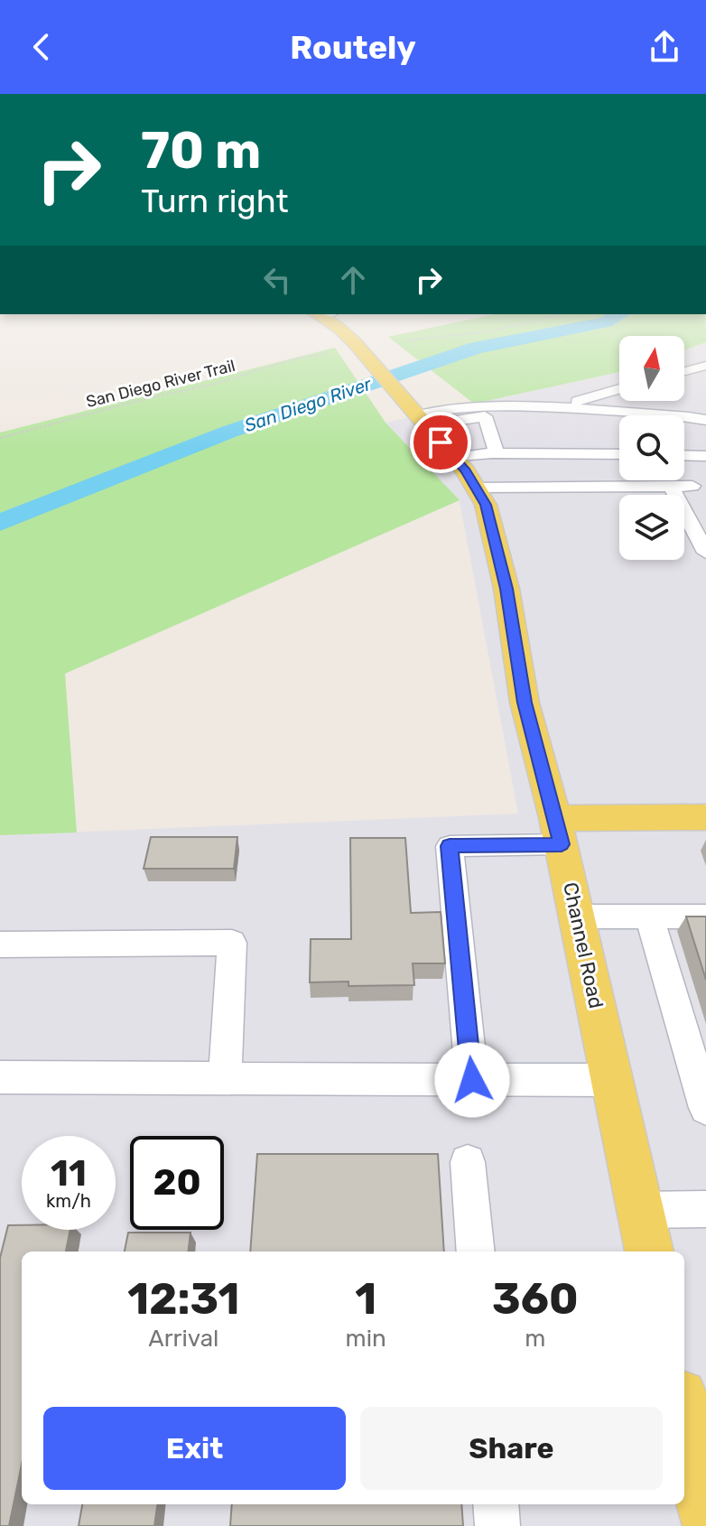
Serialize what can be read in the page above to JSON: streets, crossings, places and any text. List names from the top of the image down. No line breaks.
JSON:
{"streets":{"main road":["Channel Road"],"path":["San Diego River Trail"]},"water":["San Diego River"],"north":"top","page":{"header":"Routely","turn":["70 m","Turn right"],"speed":"11 km/h","limit":"20","eta":["12:31","Arrival","1","min","360","m"],"buttons":["Exit","Share"]}}
